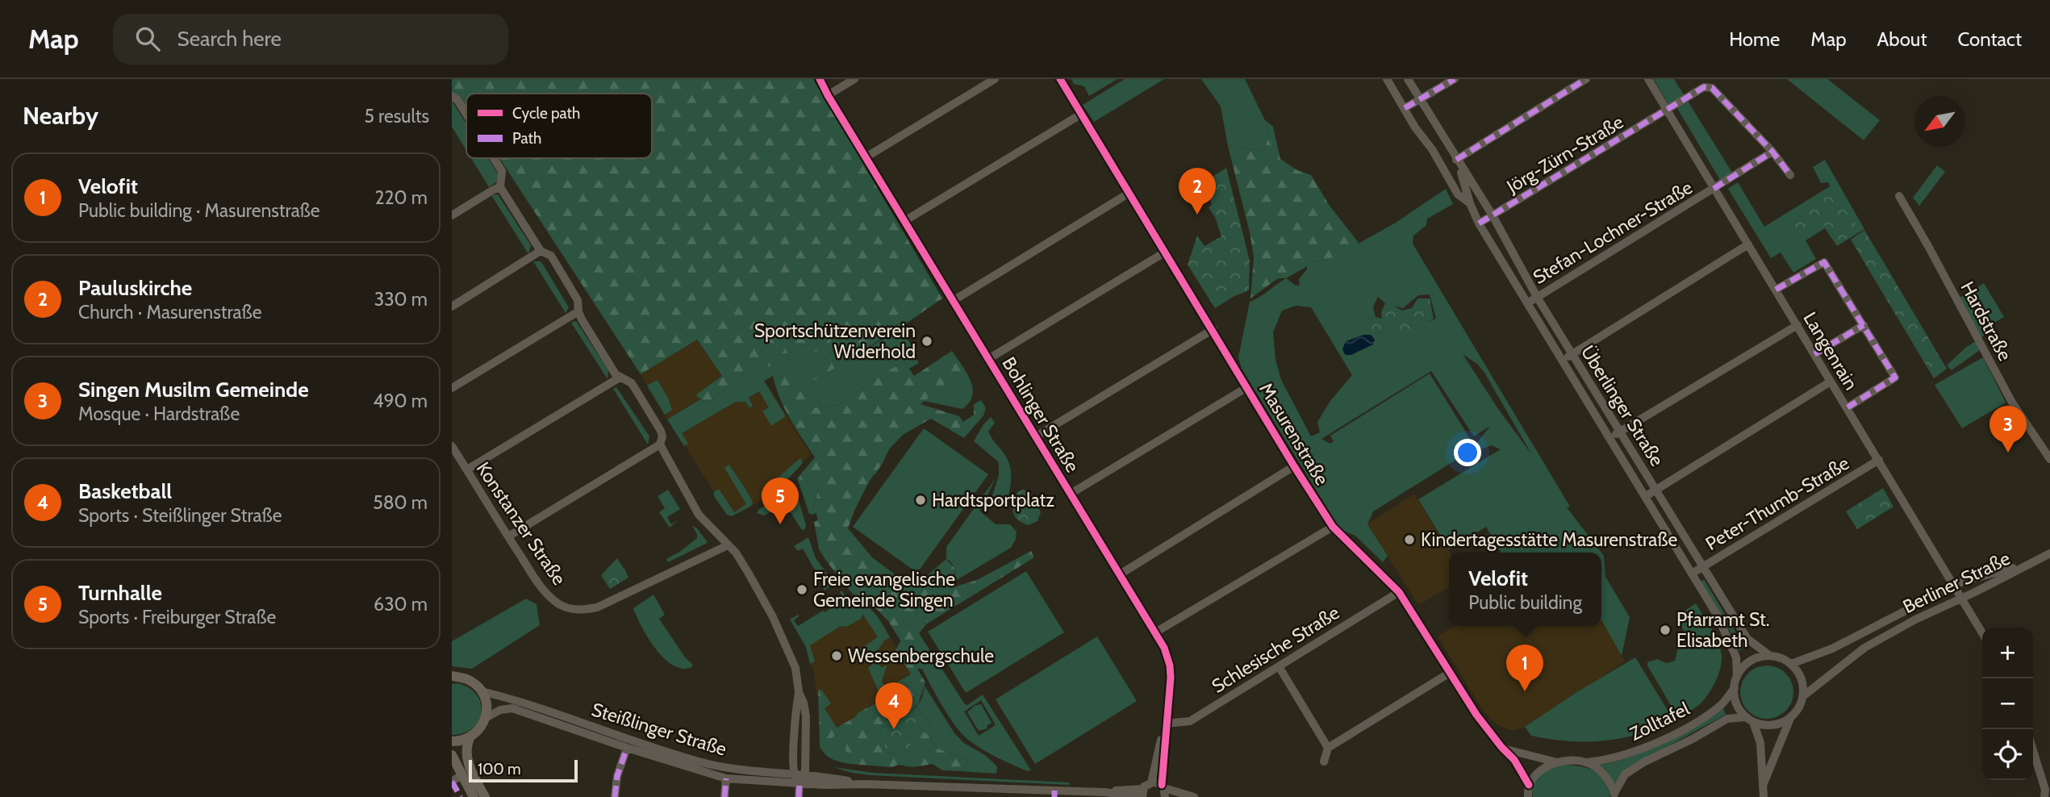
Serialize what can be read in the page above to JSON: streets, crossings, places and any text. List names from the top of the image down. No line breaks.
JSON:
{"streets":{"street":["Jörg-Zürn-Straße","Stefan-Lochner-Straße","Hardstraße","Langenrain","Überlinger Straße","Bohlinger Straße","Masurenstraße","Peter-Thumb-Straße","Konstanzer Straße","Berliner Straße","Schlesische Straße","Zolltafel","Steißlinger Straße"]},"crossings":[["Jörg-Zürn-Straße","Stefan-Lochner-Straße"],["Jörg-Zürn-Straße","Langenrain"],["Jörg-Zürn-Straße","Überlinger Straße"],["Stefan-Lochner-Straße","Langenrain"],["Stefan-Lochner-Straße","Überlinger Straße"],["Langenrain","Peter-Thumb-Straße"],["Langenrain","Berliner Straße"],["Überlinger Straße","Peter-Thumb-Straße"],["Überlinger Straße","Berliner Straße"],["Überlinger Straße","Zolltafel"],["Bohlinger Straße","Schlesische Straße"],["Bohlinger Straße","Steißlinger Straße"],["Masurenstraße","Schlesische Straße"],["Berliner Straße","Zolltafel"]],"places":["Sportschützenverein Widerhold","Hardtsportplatz","Kindertagesstätte Masurenstraße","Freie evangelische Gemeinde Singen","Pfarramt St. Elisabeth","Wessenbergschule"],"legend":["Cycle path","Path"],"scale_bar":"100 m","north":"bottom left","page":{"header":"Map","search":"Search here","nav":["Home","Map","About","Contact"],"heading":["Nearby","5 results"],"list":[{"mark":"1","name":"Velofit","note":"Public building · Masurenstraße","value":"220 m"},{"mark":"2","name":"Pauluskirche","note":"Church · Masurenstraße","value":"330 m"},{"mark":"3","name":"Singen Musilm Gemeinde","note":"Mosque · Hardstraße","value":"490 m"},{"mark":"4","name":"Basketball","note":"Sports · Steißlinger Straße","value":"580 m"},{"mark":"5","name":"Turnhalle","note":"Sports · Freiburger Straße","value":"630 m"}],"pins":["2","3","5","1","4"],"popup":["Velofit","Public building"],"map_buttons":["+","−"],"scale":"100 m"}}
